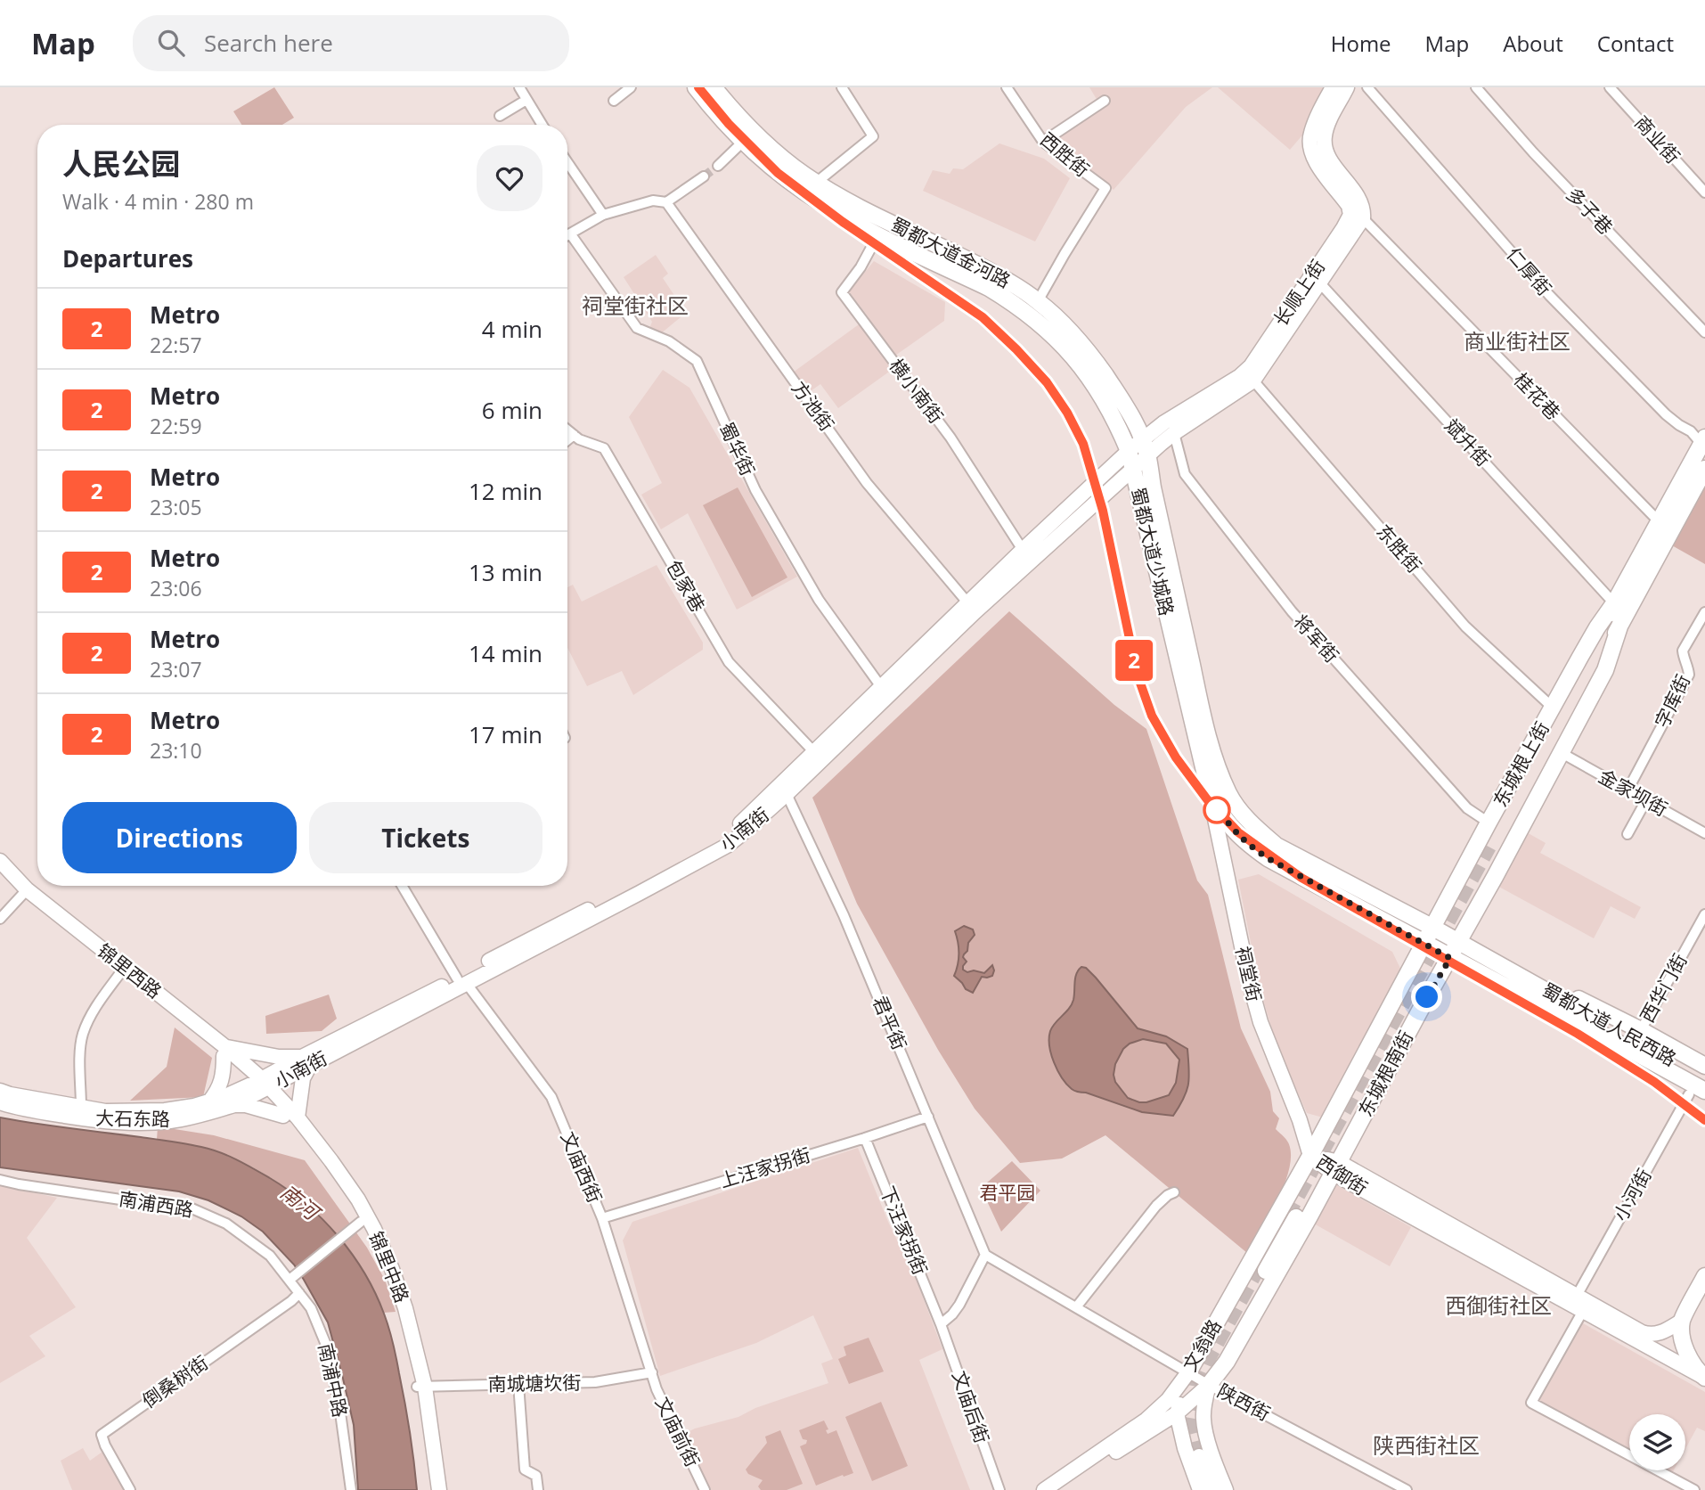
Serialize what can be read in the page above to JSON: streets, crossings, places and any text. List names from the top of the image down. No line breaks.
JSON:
{"streets":{"main road":["蜀都大道金河路","长顺上街","蜀都大道少城路","东城根上街","小南街","锦里西路","祠堂街","蜀都大道人民西路","东城根南街","大石东路","西御街","锦里中路","文翁路"],"street":["商业街","西胜街","多子巷","仁厚街","横小南街","桂花巷","方池街","斌升街","蜀华街","东胜街","包家巷","将军街","字库街","金家坝街","西华门街","君平街","文庙西街","上汪家拐街","小河街","南浦西路","下汪家拐街","南浦中路","倒桑树街","南城塘坎街","陕西街","文庙后街","文庙前街"]},"crossings":[["西胜街","蜀都大道金河路"],["蜀都大道金河路","长顺上街"],["蜀都大道金河路","横小南街"],["蜀都大道金河路","蜀都大道少城路"],["蜀都大道金河路","小南街"],["仁厚街","东城根上街"],["长顺上街","桂花巷"],["长顺上街","斌升街"],["长顺上街","东胜街"],["长顺上街","蜀都大道少城路"],["长顺上街","将军街"],["长顺上街","小南街"],["横小南街","小南街"],["桂花巷","东城根上街"],["方池街","小南街"],["斌升街","东城根上街"],["蜀华街","小南街"],["东胜街","东城根上街"],["蜀都大道少城路","东城根上街"],["蜀都大道少城路","小南街"],["蜀都大道少城路","祠堂街"],["蜀都大道少城路","蜀都大道人民西路"],["蜀都大道少城路","东城根南街"],["包家巷","小南街"],["将军街","东城根上街"],["字库街","金家坝街"],["东城根上街","金家坝街"],["东城根上街","蜀都大道人民西路"],["东城根上街","东城根南街"],["小南街","锦里西路"],["小南街","君平街"],["小南街","大石东路"],["小南街","文庙西街"],["小南街","锦里中路"],["锦里西路","大石东路"],["锦里西路","锦里中路"],["祠堂街","东城根南街"],["祠堂街","西御街"],["祠堂街","文翁路"],["西华门街","蜀都大道人民西路"],["君平街","上汪家拐街"],["君平街","陕西街"],["蜀都大道人民西路","东城根南街"],["蜀都大道人民西路","小河街"],["东城根南街","西御街"],["东城根南街","文翁路"],["大石东路","锦里中路"],["文庙西街","上汪家拐街"],["文庙西街","南城塘坎街"],["文庙西街","文庙前街"],["上汪家拐街","下汪家拐街"],["西御街","小河街"],["西御街","文翁路"],["南浦西路","南浦中路"],["下汪家拐街","文庙后街"],["锦里中路","南城塘坎街"],["文翁路","陕西街"],["南浦中路","倒桑树街"],["南城塘坎街","文庙前街"]],"districts":["祠堂街社区","商业街社区","西御街社区","陕西街社区"],"water":["南河"],"parks":["君平园"],"lines":["metro line 2"],"page":{"header":"Map","search":"Search here","nav":["Home","Map","About","Contact"],"on_map":"2","heading":[["人民公园","Walk · 4 min · 280 m"],"Departures"],"list":[{"mark":"2","name":"Metro","note":"22:57","value":"4 min"},{"mark":"2","name":"Metro","note":"22:59","value":"6 min"},{"mark":"2","name":"Metro","note":"23:05","value":"12 min"},{"mark":"2","name":"Metro","note":"23:06","value":"13 min"},{"mark":"2","name":"Metro","note":"23:07","value":"14 min"},{"mark":"2","name":"Metro","note":"23:10","value":"17 min"}],"buttons":["Directions","Tickets"]}}
